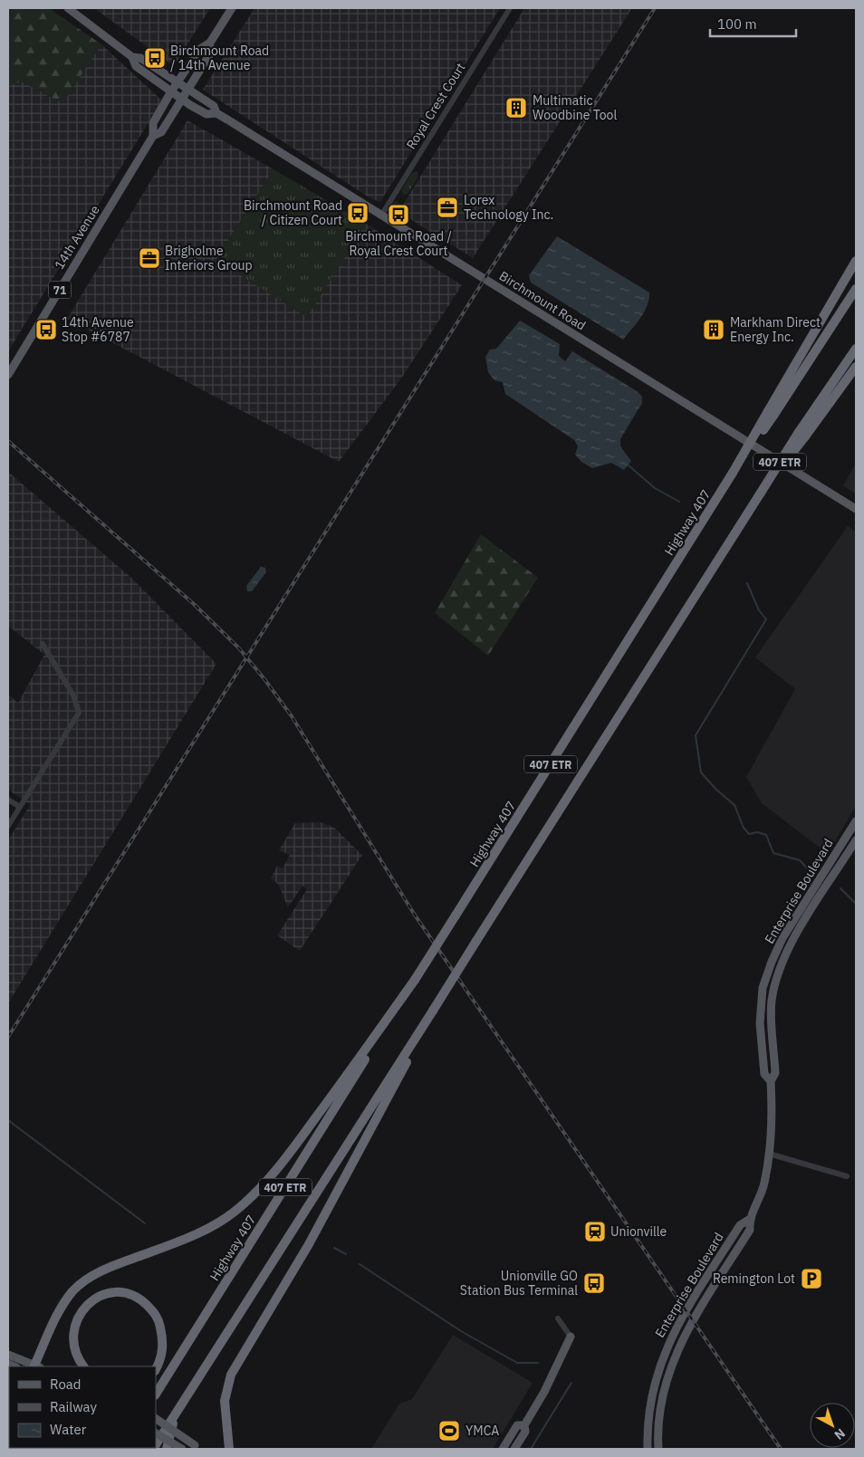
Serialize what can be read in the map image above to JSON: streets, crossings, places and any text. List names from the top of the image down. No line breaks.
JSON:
{"streets":{"highway":["407 ETR","Highway 407"],"main road":["14th Avenue","71","Birchmount Road","Enterprise Boulevard"],"street":["Royal Crest Court"]},"crossings":[["Royal Crest Court","Birchmount Road"],["14th Avenue","Birchmount Road"]],"places":{"bus stop":["Birchmount Road / 14th Avenue","Birchmount Road / Citizen Court","Birchmount Road / Royal Crest Court","14th Avenue Stop #6787","Unionville GO Station Bus Terminal"],"building":["Multimatic Woodbine Tool","Markham Direct Energy Inc."],"office":["Lorex Technology Inc.","Brigholme Interiors Group"],"station":["Unionville"],"parking":["Remington Lot"],"sports":["YMCA"]},"legend":["Road","Railway","Water"],"scale_bar":"100 m","north":"bottom right"}
